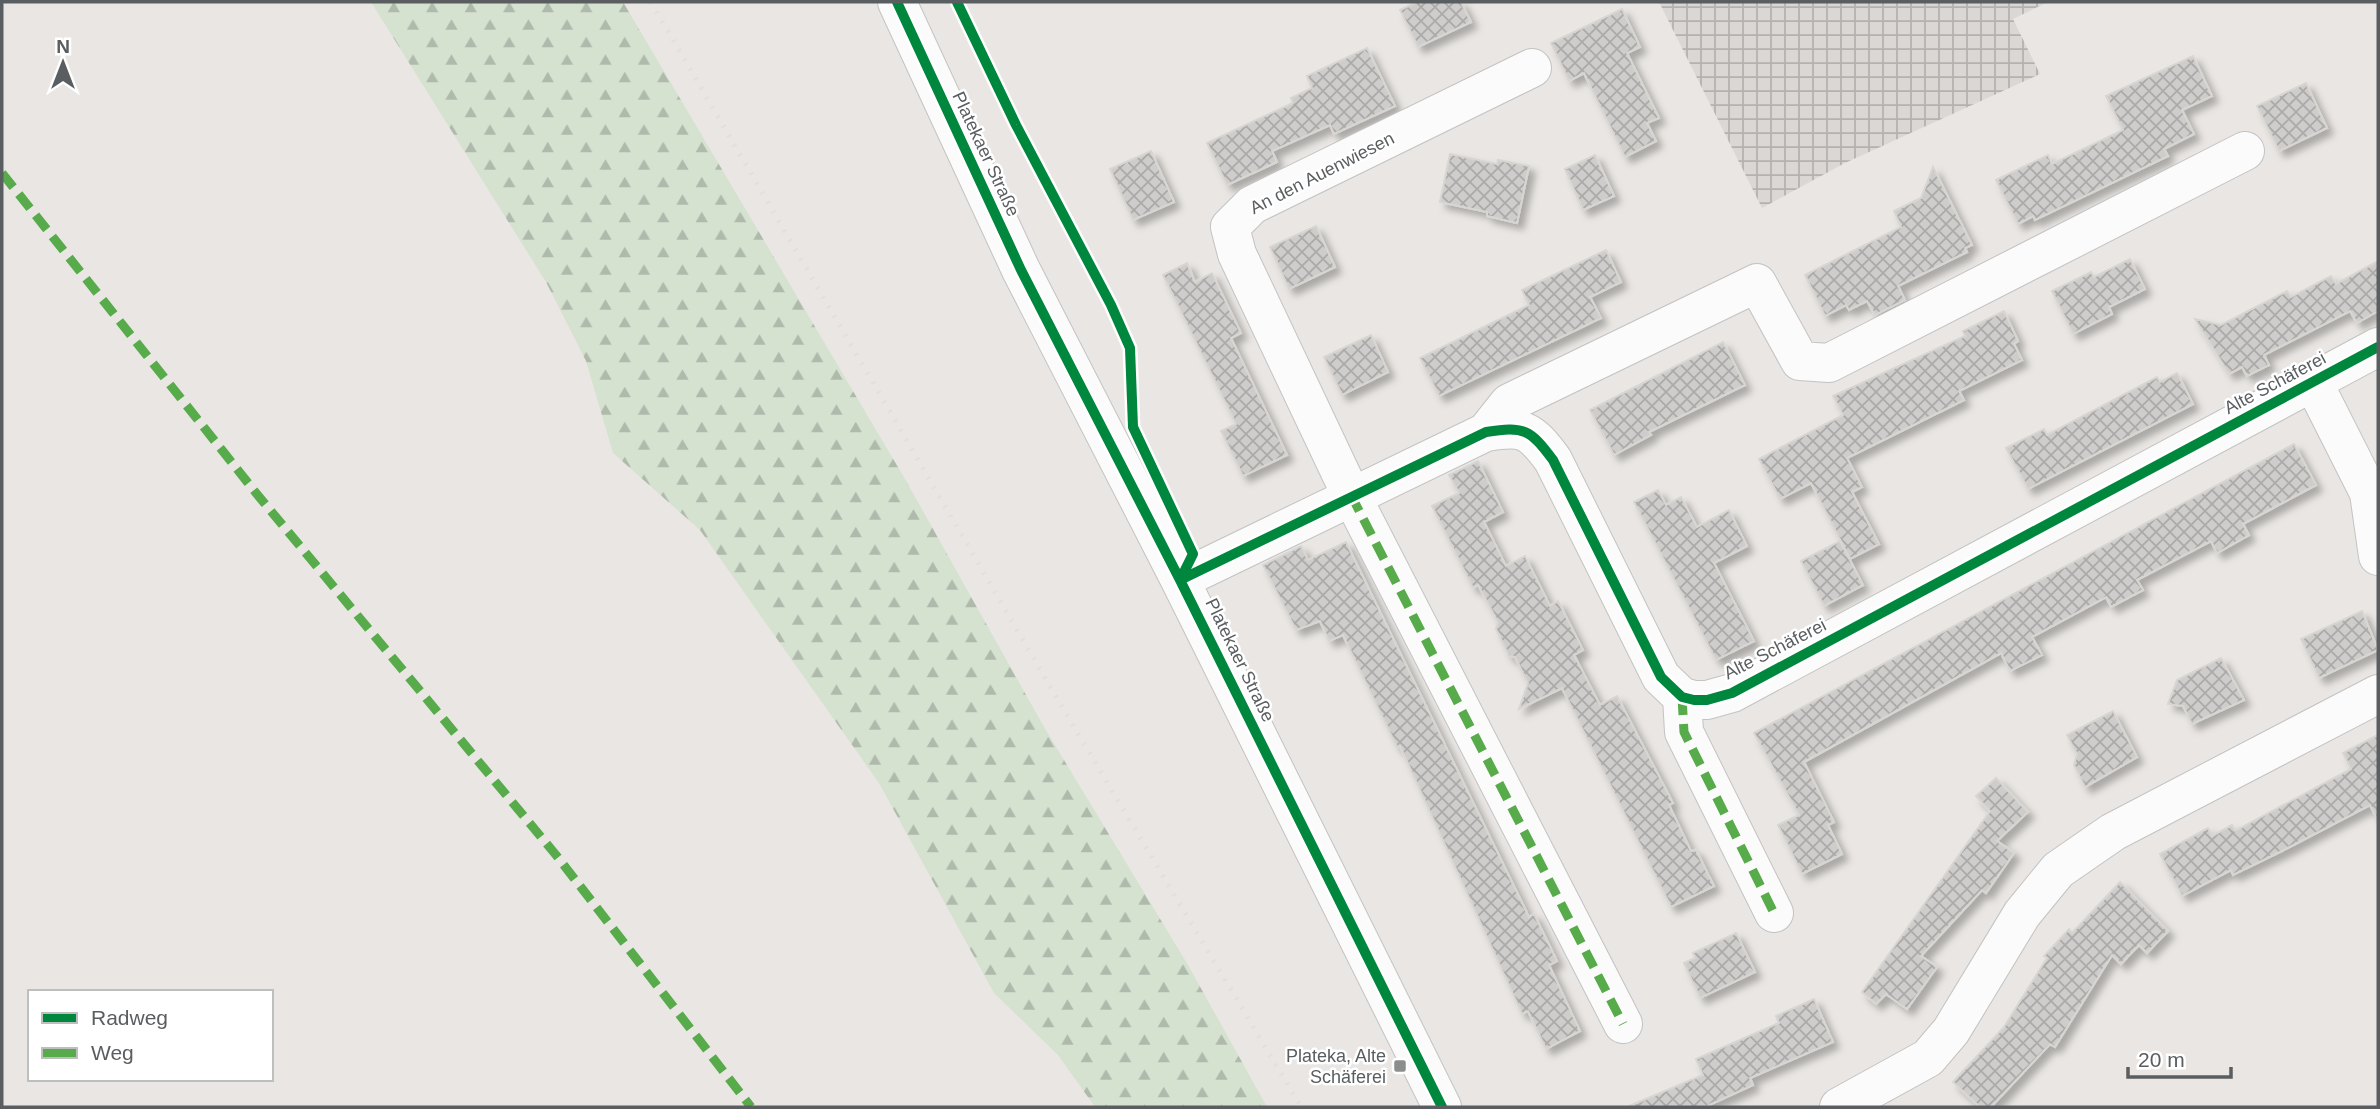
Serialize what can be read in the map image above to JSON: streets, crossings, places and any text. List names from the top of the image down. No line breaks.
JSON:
{"streets":{"street":["Platekaer Straße","An den Auenwiesen","Alte Schäferei"]},"places":{"transit":["Plateka, Alte Schäferei"]},"legend":["Radweg","Weg"],"scale_bar":"20 m","north":"top"}
